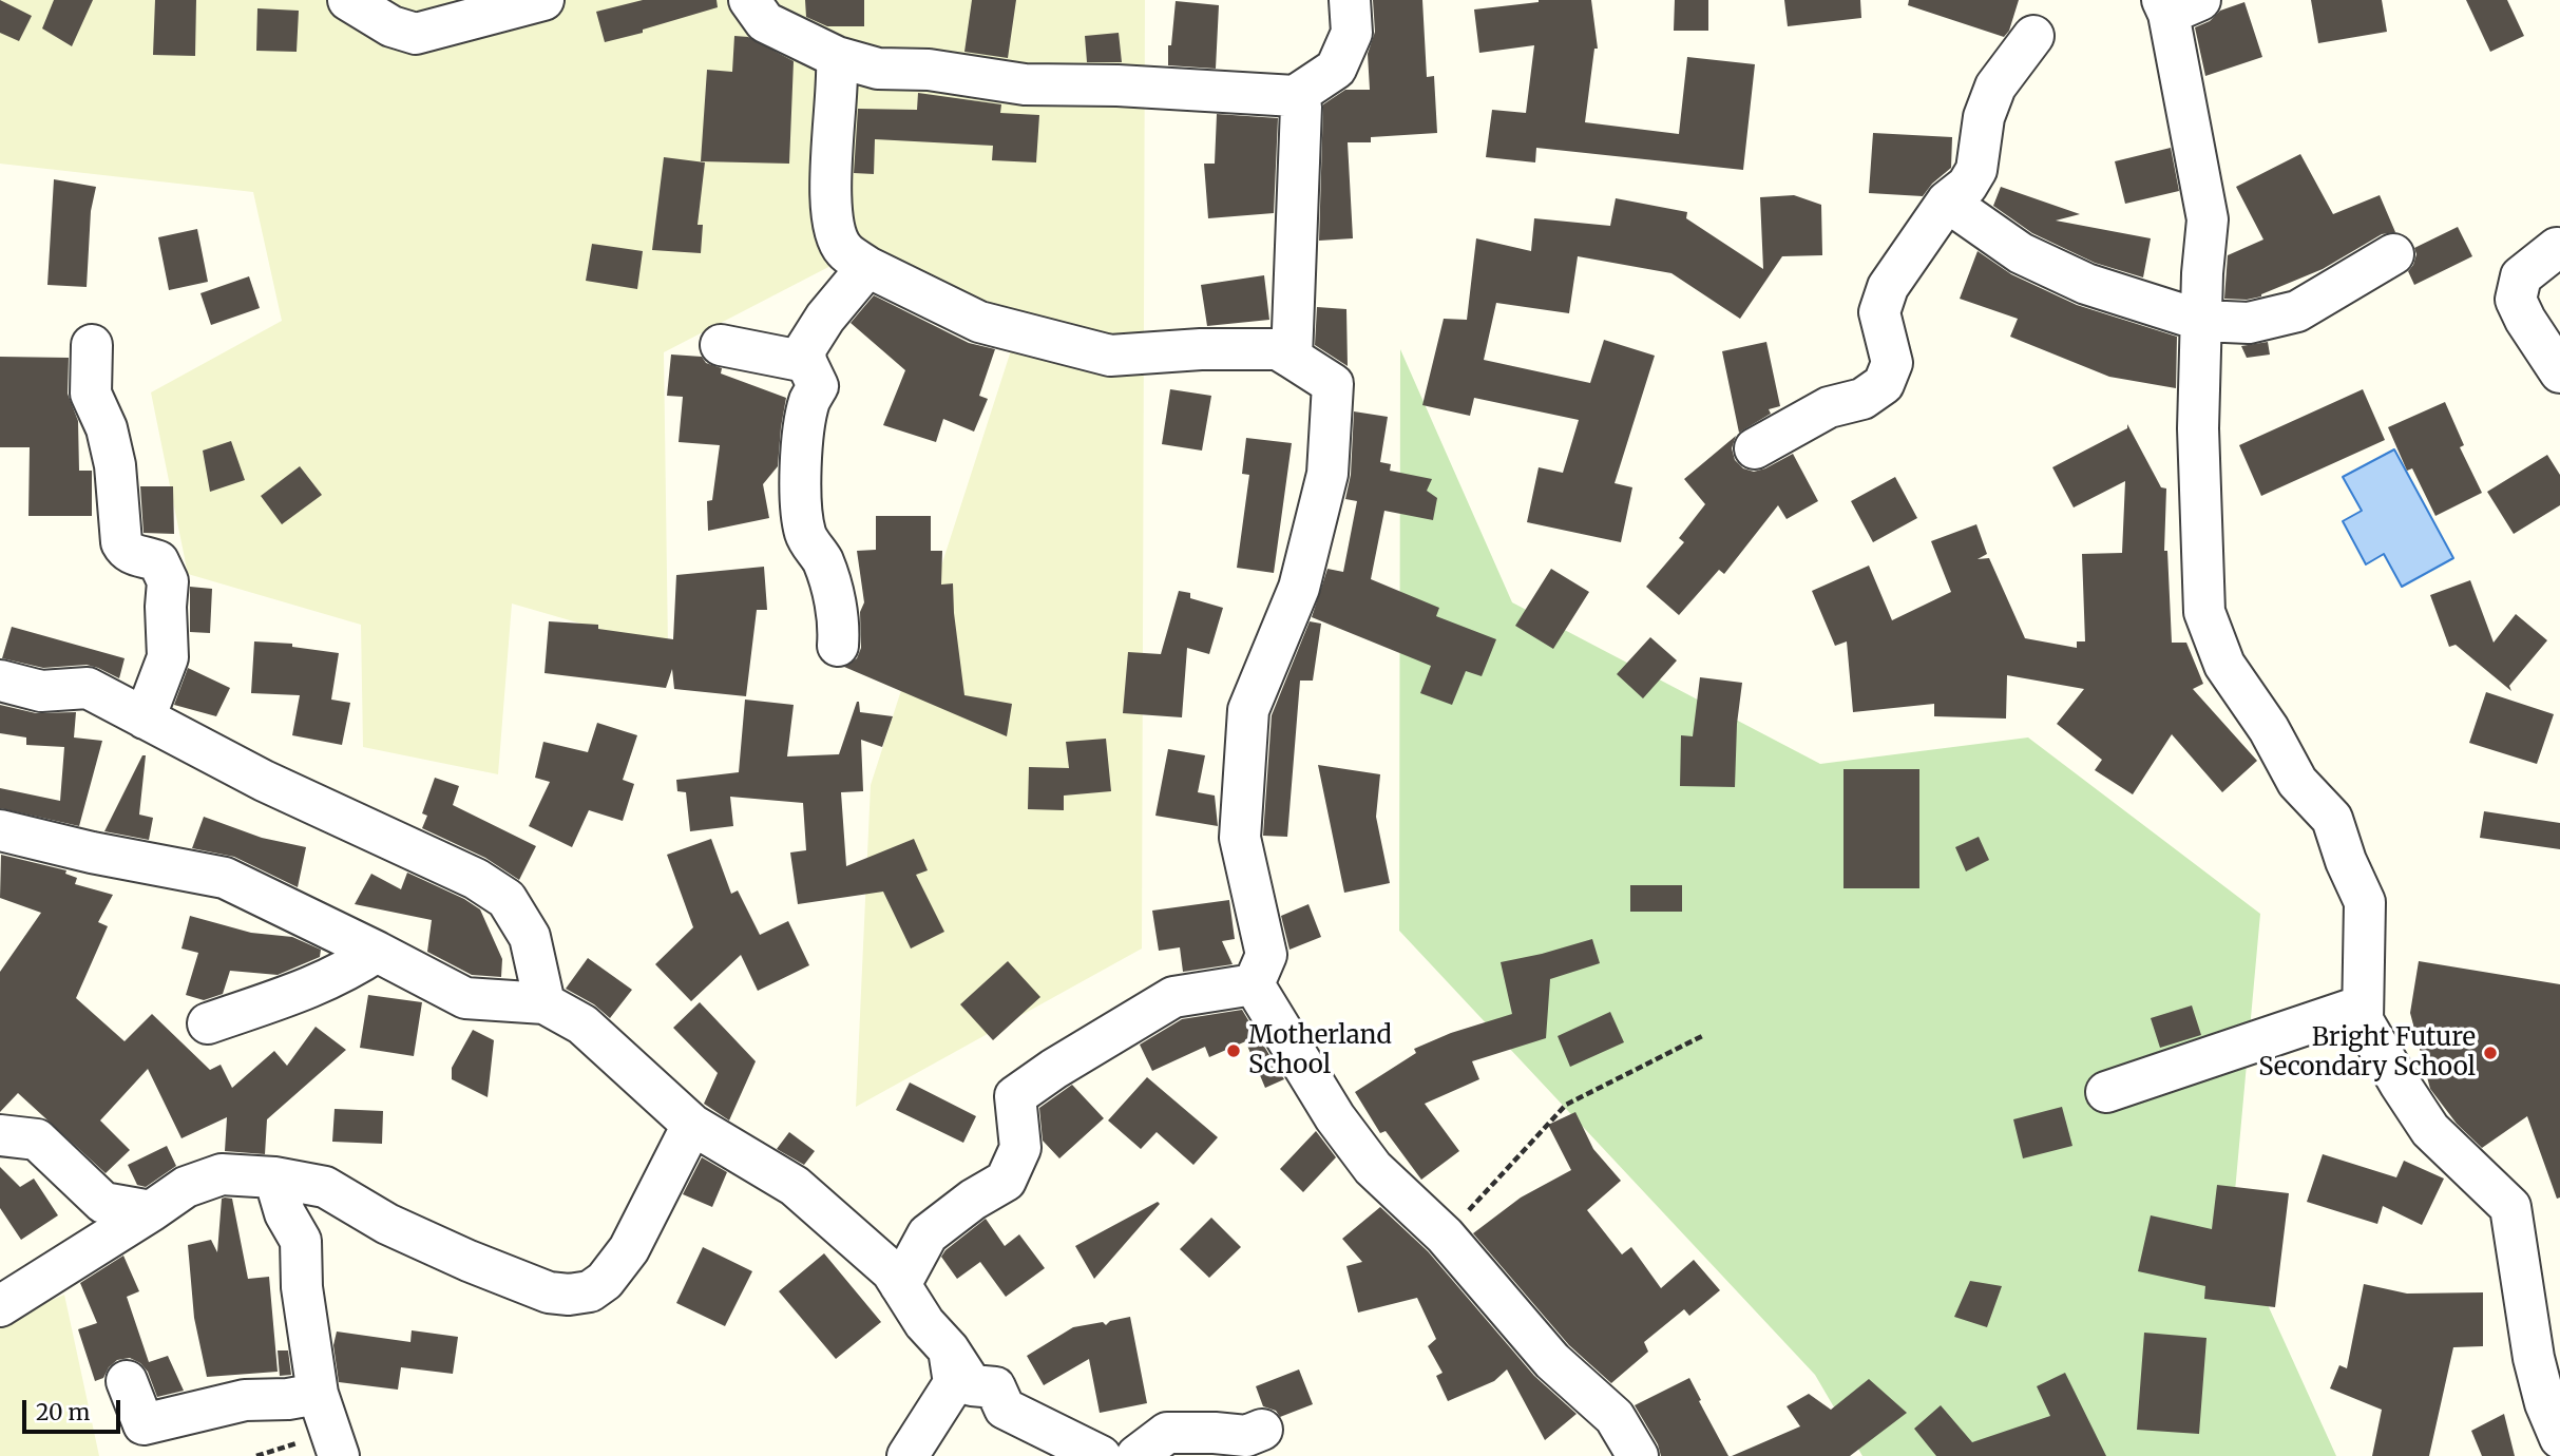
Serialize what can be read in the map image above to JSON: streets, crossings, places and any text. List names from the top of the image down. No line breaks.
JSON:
{"places":["Motherland School","Bright Future Secondary School"],"scale_bar":"20 m"}
